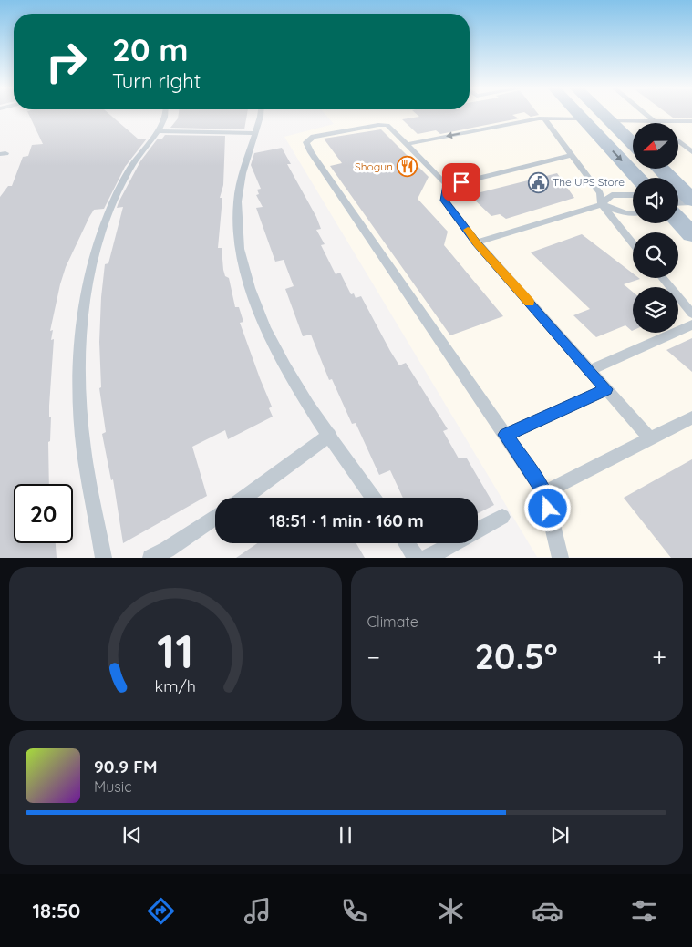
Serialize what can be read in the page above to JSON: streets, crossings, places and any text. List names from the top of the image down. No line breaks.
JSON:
{"places":{"restaurant":["Shogun"],"public building":["The UPS Store"]},"north":"left","page":{"turn":["20 m","Turn right"],"limit":"20","trip":"18:51 · 1 min · 160 m","tile":"Climate","heat":["−","20.5°","+"],"song":["90.9 FM","Music"],"tabs":"18:50","gauge":["11","km/h"]}}
